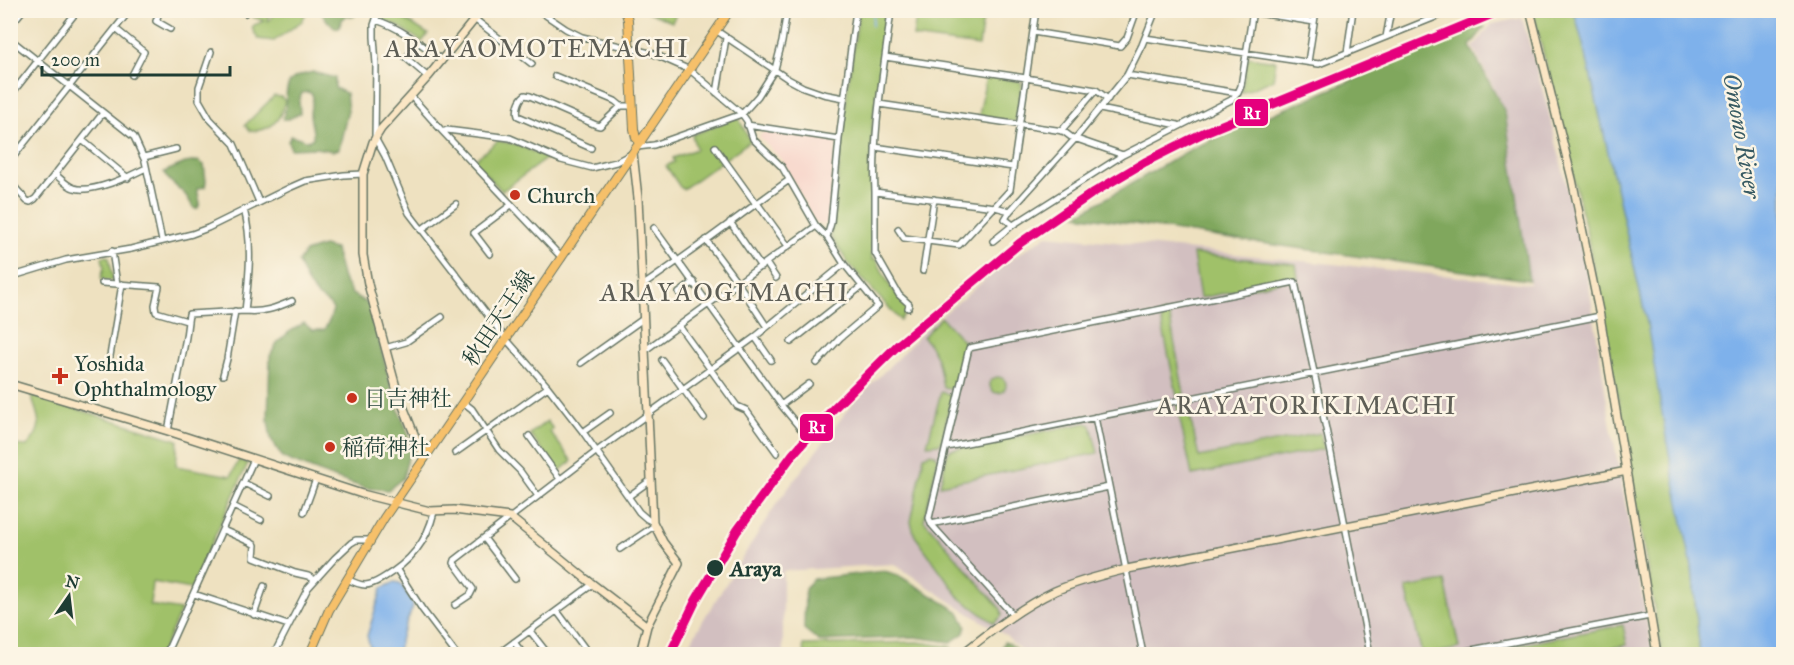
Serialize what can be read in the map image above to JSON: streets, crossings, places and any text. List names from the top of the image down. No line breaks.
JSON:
{"streets":{"main road":["秋田天王線"]},"districts":["ARAYAOMOTEMACHI","ARAYAOGIMACHI","ARAYATORIKIMACHI"],"water":["Omono River"],"places":{"other":["Church","日吉神社","稲荷神社","Araya"],"health":["Yoshida Ophthalmology"]},"lines":["transit line R1"],"scale_bar":"200 m","north":"top"}
